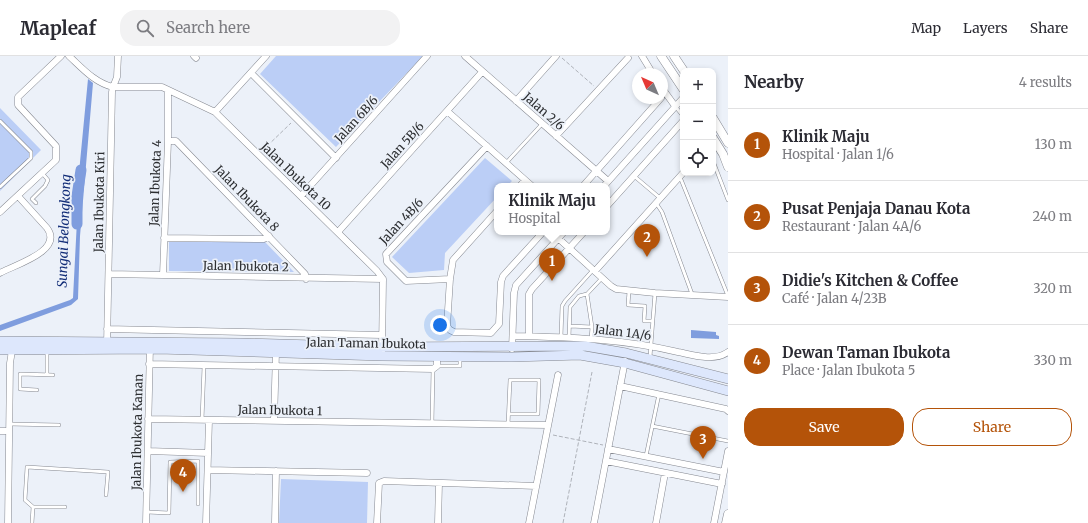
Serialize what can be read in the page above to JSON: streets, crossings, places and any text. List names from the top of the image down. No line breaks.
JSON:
{"streets":{"main road":["Jalan Taman Ibukota"],"street":["Jalan 2/6","Jalan 6B/6","Jalan 5B/6","Jalan Ibukota 10","Jalan Ibukota 4","Jalan Ibukota 8","Jalan Ibukota Kiri","Jalan 4B/6","Jalan Ibukota 2","Jalan 1A/6","Jalan Ibukota 1","Jalan Ibukota Kanan"]},"crossings":[["Jalan 2/6","Jalan 5B/6"],["Jalan 6B/6","Jalan Ibukota 10"],["Jalan 5B/6","Jalan Ibukota 10"],["Jalan Ibukota 10","Jalan Ibukota 4"],["Jalan Ibukota 10","Jalan Ibukota Kiri"],["Jalan Ibukota 10","Jalan Ibukota 2"],["Jalan Ibukota 4","Jalan Ibukota 8"],["Jalan Ibukota 4","Jalan Ibukota 2"],["Jalan Ibukota 8","Jalan Ibukota 2"],["Jalan Ibukota Kiri","Jalan Ibukota 2"],["Jalan Ibukota Kiri","Jalan Taman Ibukota"],["Jalan Taman Ibukota","Jalan Ibukota Kanan"],["Jalan Ibukota 1","Jalan Ibukota Kanan"]],"water":["Sungai Belongkong"],"north":"top left","page":{"header":"Mapleaf","search":"Search here","nav":["Map","Layers","Share"],"heading":["Nearby","4 results"],"map_buttons":["+","−"],"list":[{"mark":"1","name":"Klinik Maju","note":"Hospital · Jalan 1/6","value":"130 m"},{"mark":"2","name":"Pusat Penjaja Danau Kota","note":"Restaurant · Jalan 4A/6","value":"240 m"},{"mark":"3","name":"Didie's Kitchen & Coffee","note":"Café · Jalan 4/23B","value":"320 m"},{"mark":"4","name":"Dewan Taman Ibukota","note":"Place · Jalan Ibukota 5","value":"330 m"}],"popup":["Klinik Maju","Hospital"],"pins":["2","1","3","4"],"buttons":["Save","Share"]}}
